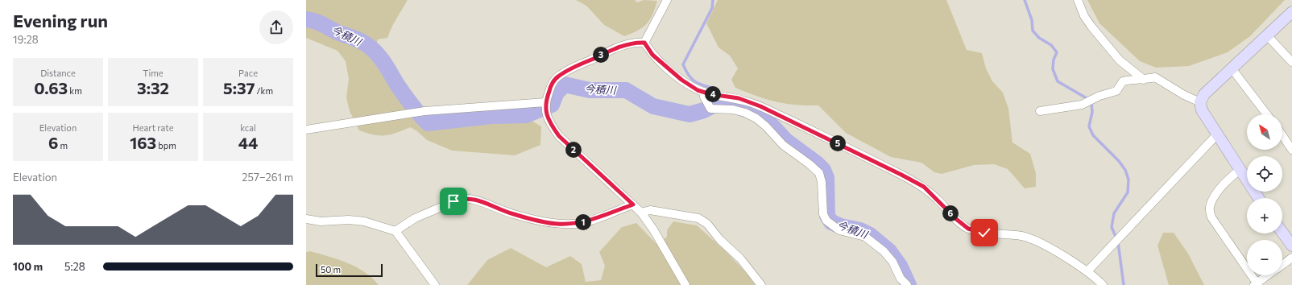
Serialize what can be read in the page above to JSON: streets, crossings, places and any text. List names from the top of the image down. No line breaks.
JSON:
{"water":["今積川"],"scale_bar":"50 m","north":"top left","page":{"heading":["Evening run","19:28"],"pins":["3","4","5","2","6","1"],"stats":[["Distance","0.63 km"],["Time","3:32"],["Pace","5:37 /km"],["Elevation","6 m"],["Heart rate","163 bpm"],["kcal","44"]],"map_buttons":["+","−"],"chart":["Elevation","257–261 m"],"list":[{"name":"100 m","note":"5:28"}],"scale":"50 m"}}
